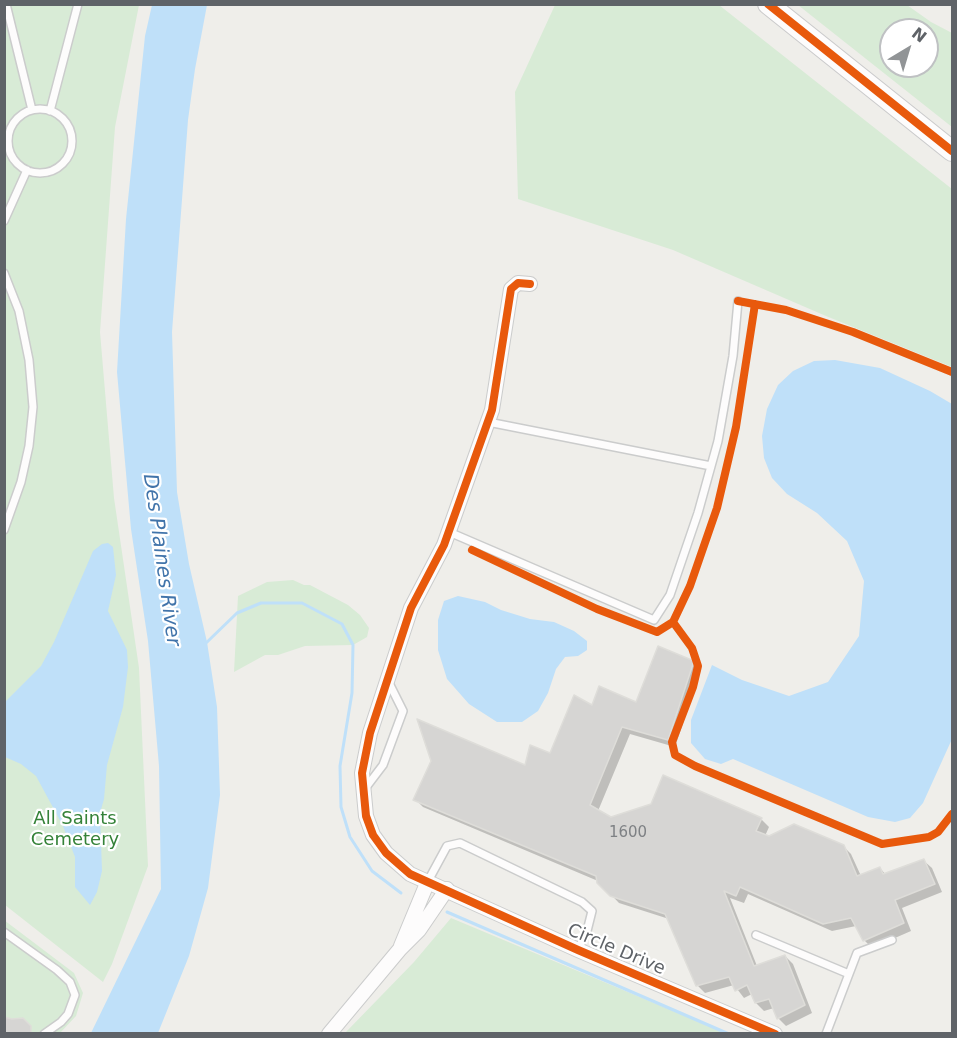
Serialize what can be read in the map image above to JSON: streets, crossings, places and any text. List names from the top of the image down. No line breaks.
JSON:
{"streets":{"street":["Circle Drive"]},"water":["Des Plaines River"],"parks":["All Saints Cemetery"],"house_numbers":["1600"],"north":"top right"}
